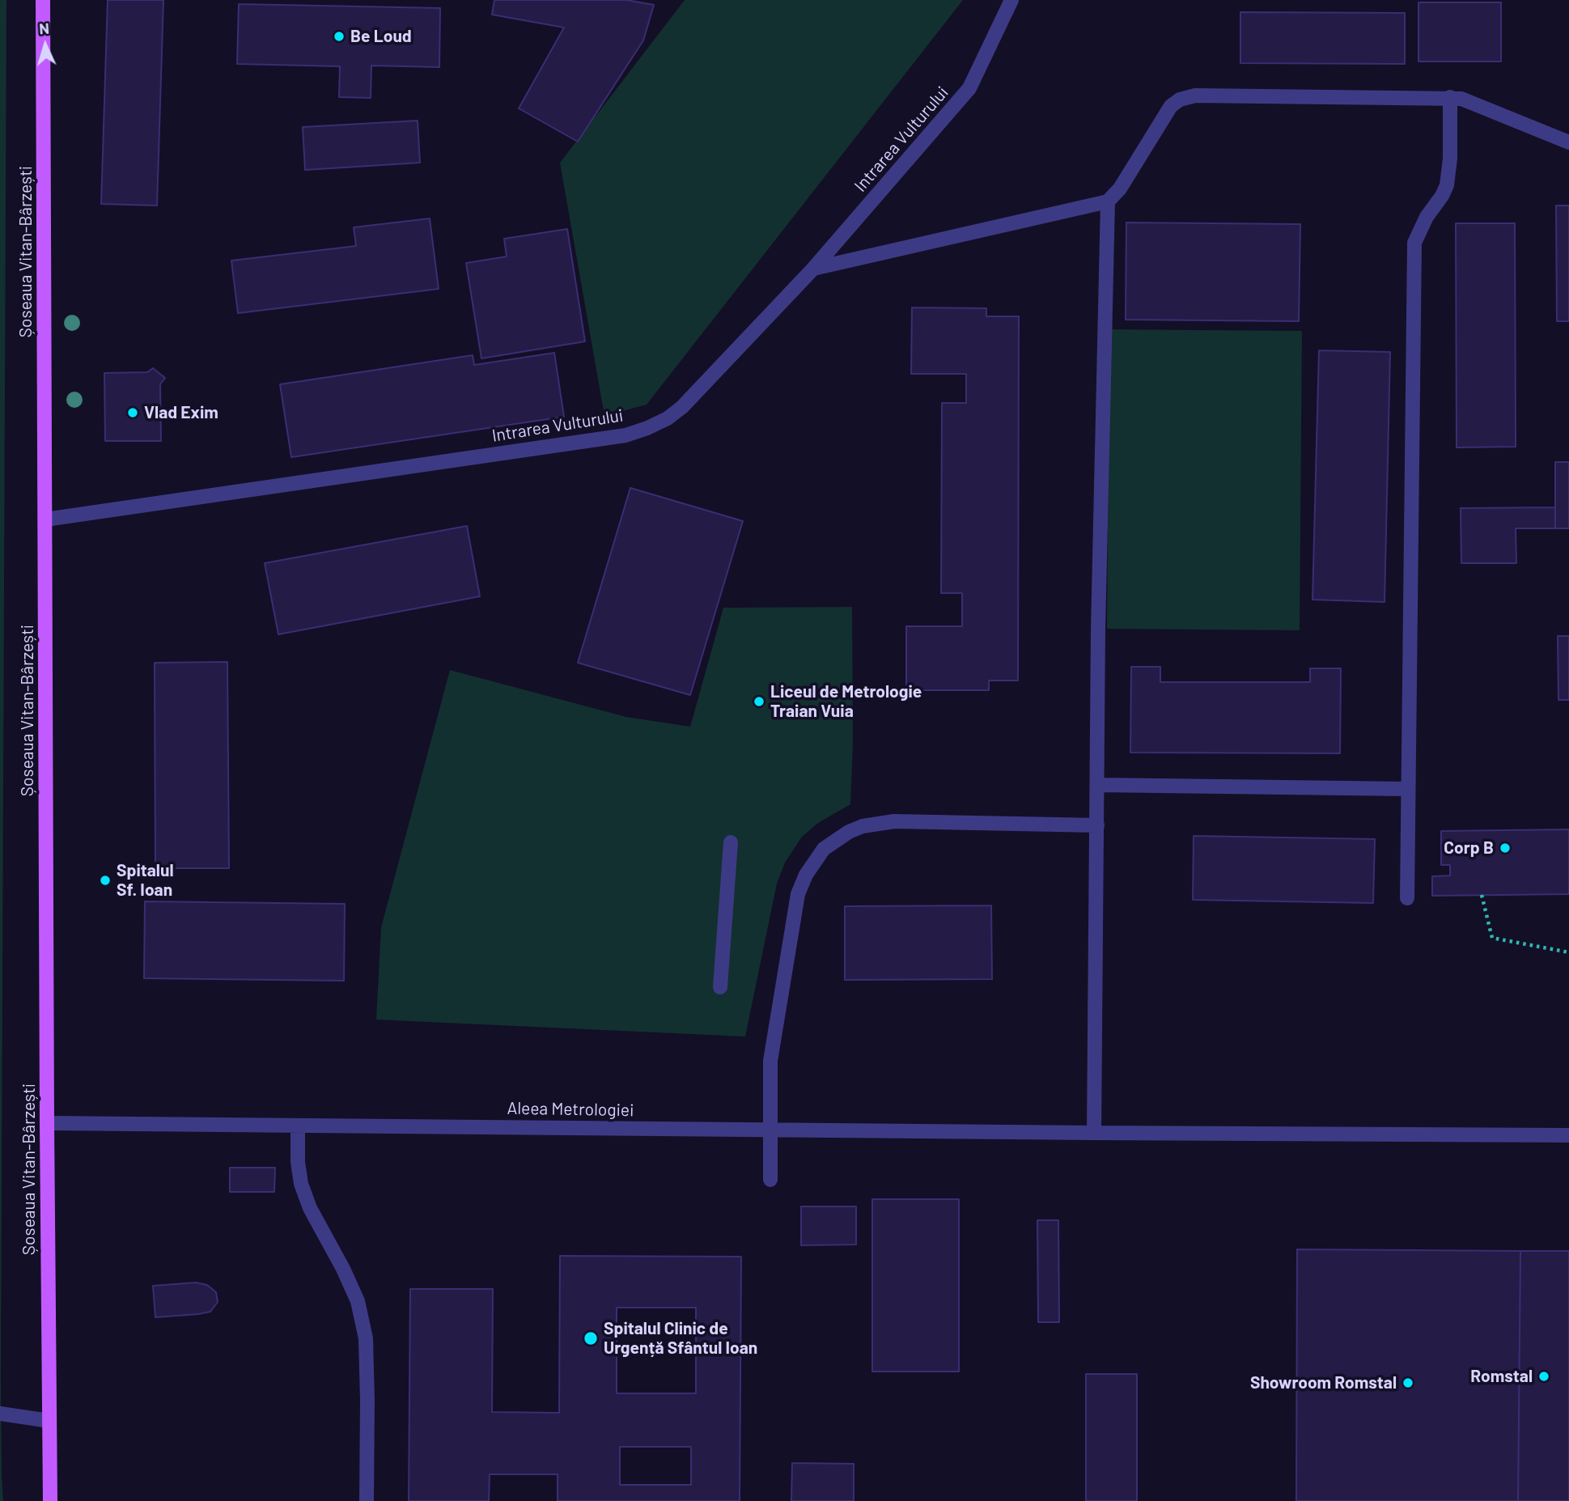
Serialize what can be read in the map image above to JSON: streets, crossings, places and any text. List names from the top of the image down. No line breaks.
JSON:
{"streets":{"main road":["Șoseaua Vitan-Bârzești"],"street":["Intrarea Vulturului","Aleea Metrologiei"]},"crossings":[["Intrarea Vulturului","Șoseaua Vitan-Bârzești"],["Șoseaua Vitan-Bârzești","Aleea Metrologiei"]],"places":["Be Loud","Vlad Exim","Liceul de Metrologie Traian Vuia","Corp B","Spitalul Sf. Ioan","Spitalul Clinic de Urgență Sfântul Ioan","Romstal","Showroom Romstal"],"north":"top"}
